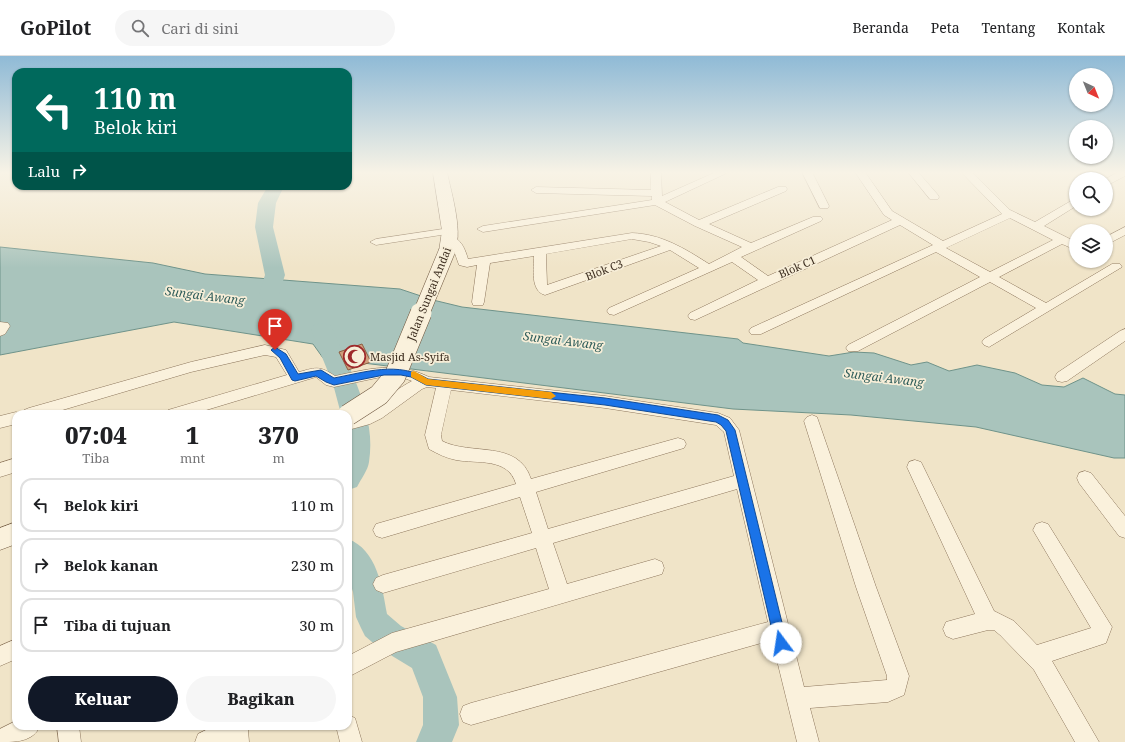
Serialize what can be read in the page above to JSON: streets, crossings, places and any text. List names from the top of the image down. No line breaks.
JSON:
{"streets":{"street":["Blok C1","Blok C3","Jalan Sungai Andai"]},"water":["Sungai Awang"],"places":{"mosque":["Masjid As-Syifa"]},"north":"bottom right","page":{"header":"GoPilot","search":"Cari di sini","nav":["Beranda","Peta","Tentang","Kontak"],"turn":["110 m","Belok kiri"],"then":"Lalu","eta":["07:04","Tiba","1","mnt","370","m"],"list":[{"name":"Belok kiri","value":"110 m"},{"name":"Belok kanan","value":"230 m"},{"name":"Tiba di tujuan","value":"30 m"}],"buttons":["Keluar","Bagikan"]}}
